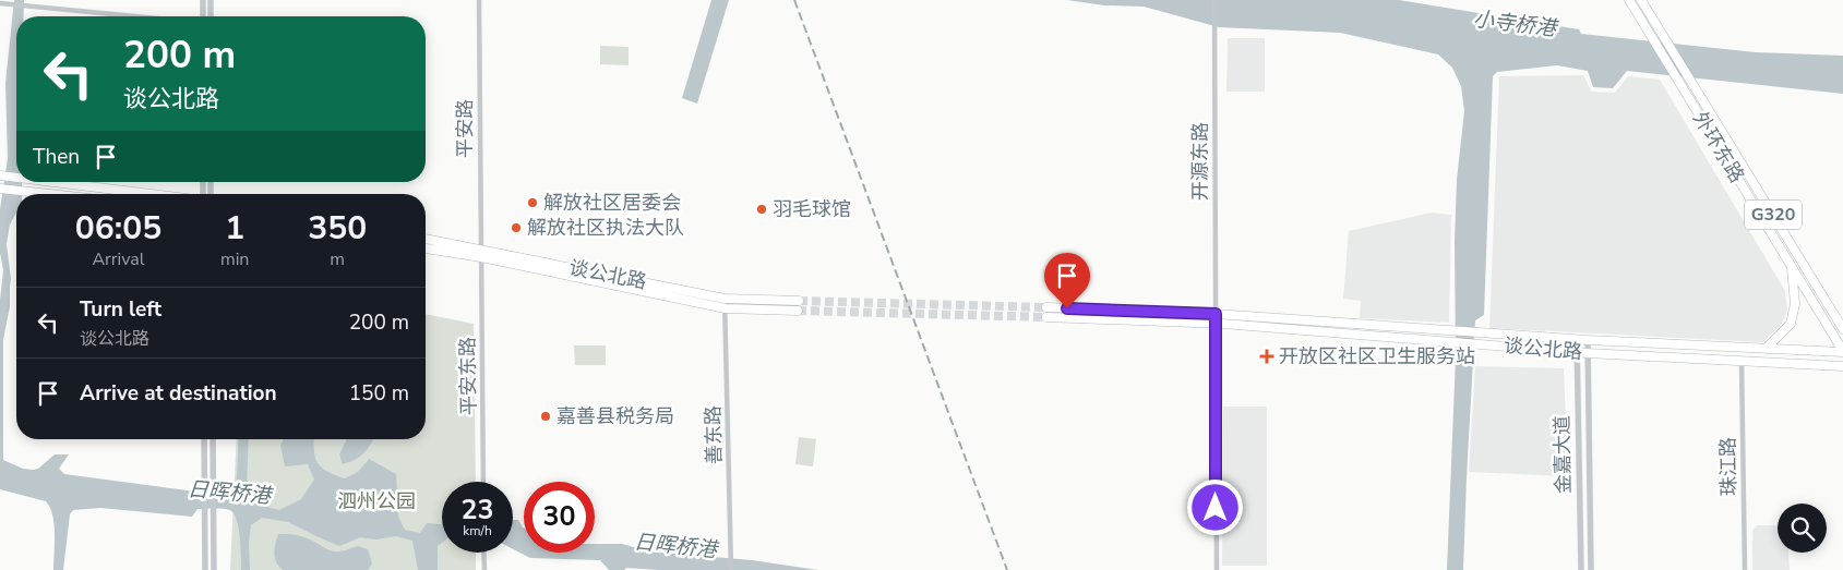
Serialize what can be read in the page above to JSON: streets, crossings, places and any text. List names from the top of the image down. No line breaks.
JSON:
{"streets":{"main road":["外环东路","G320","谈公北路"],"street":["平安路","开源东路","平安东路","善东路","金嘉大道","珠江路"]},"crossings":[["平安路","谈公北路"],["平安路","平安东路"],["外环东路","谈公北路"],["开源东路","谈公北路"],["谈公北路","平安东路"],["谈公北路","善东路"],["谈公北路","金嘉大道"],["谈公北路","珠江路"]],"water":["小寺桥港","日晖桥港"],"parks":["泗州公园"],"places":{"other":["解放社区居委会","羽毛球馆","解放社区执法大队","嘉善县税务局"],"health":["开放区社区卫生服务站"]},"page":{"turn":["200 m","谈公北路"],"then":"Then","eta":["06:05","Arrival","1","min","350","m"],"list":[{"name":"Turn left","note":"谈公北路","value":"200 m"},{"name":"Arrive at destination","value":"150 m"}],"speed":"23 km/h","limit":"30"}}
